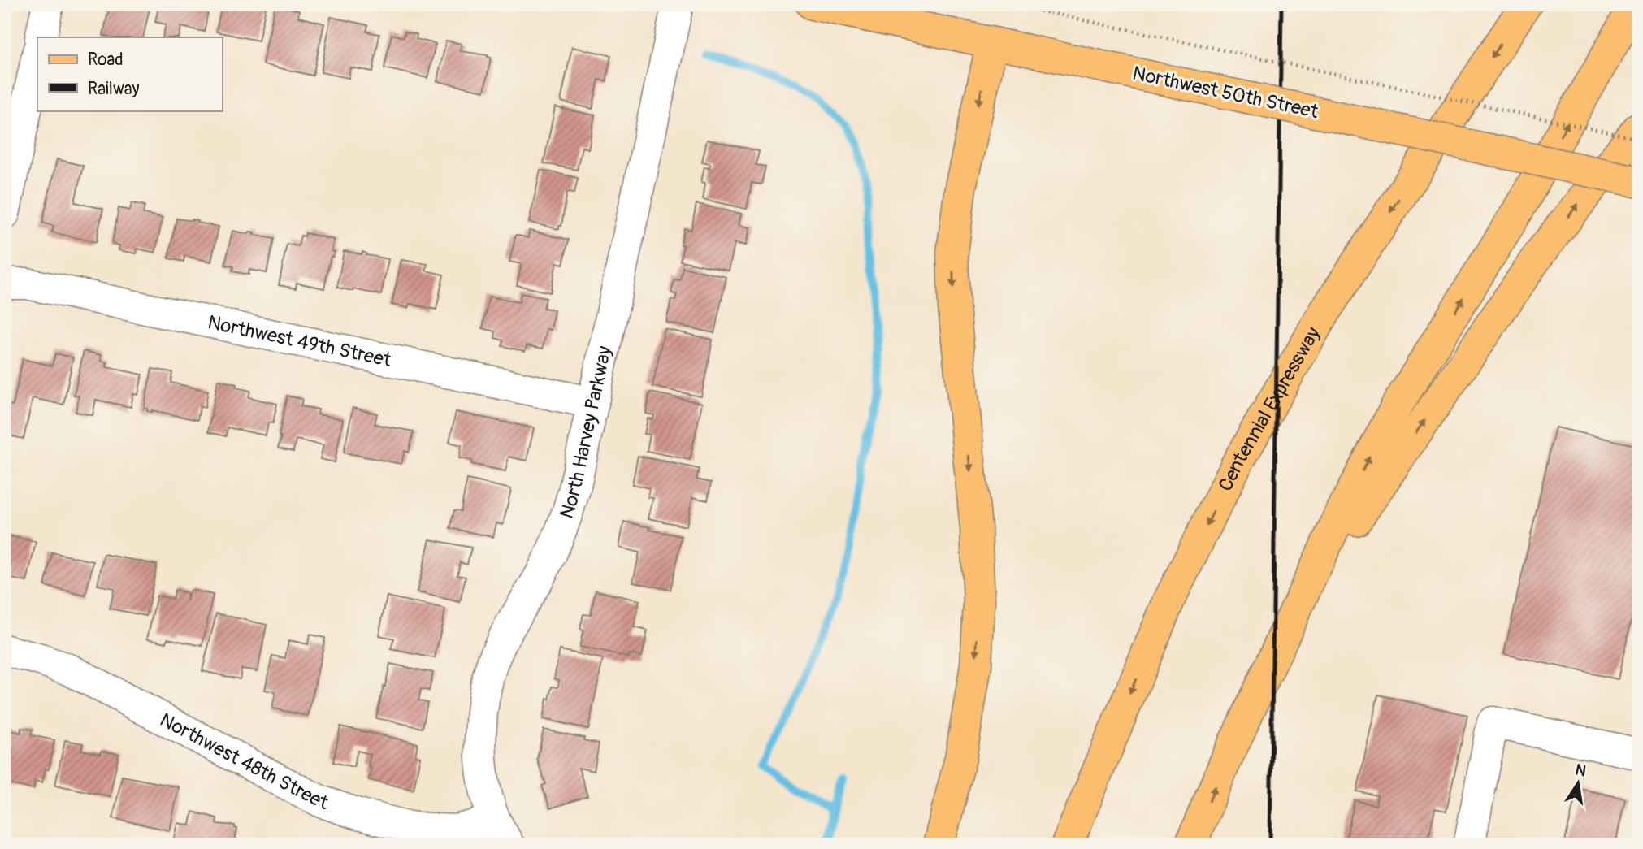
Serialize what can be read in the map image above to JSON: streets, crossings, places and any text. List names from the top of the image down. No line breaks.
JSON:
{"streets":{"main road":["Northwest 50th Street","Centennial Expressway"],"street":["Northwest 49th Street","North Harvey Parkway","Northwest 48th Street"]},"crossings":[["Northwest 49th Street","North Harvey Parkway"],["North Harvey Parkway","Northwest 48th Street"]],"legend":["Road","Railway"],"north":"top"}
